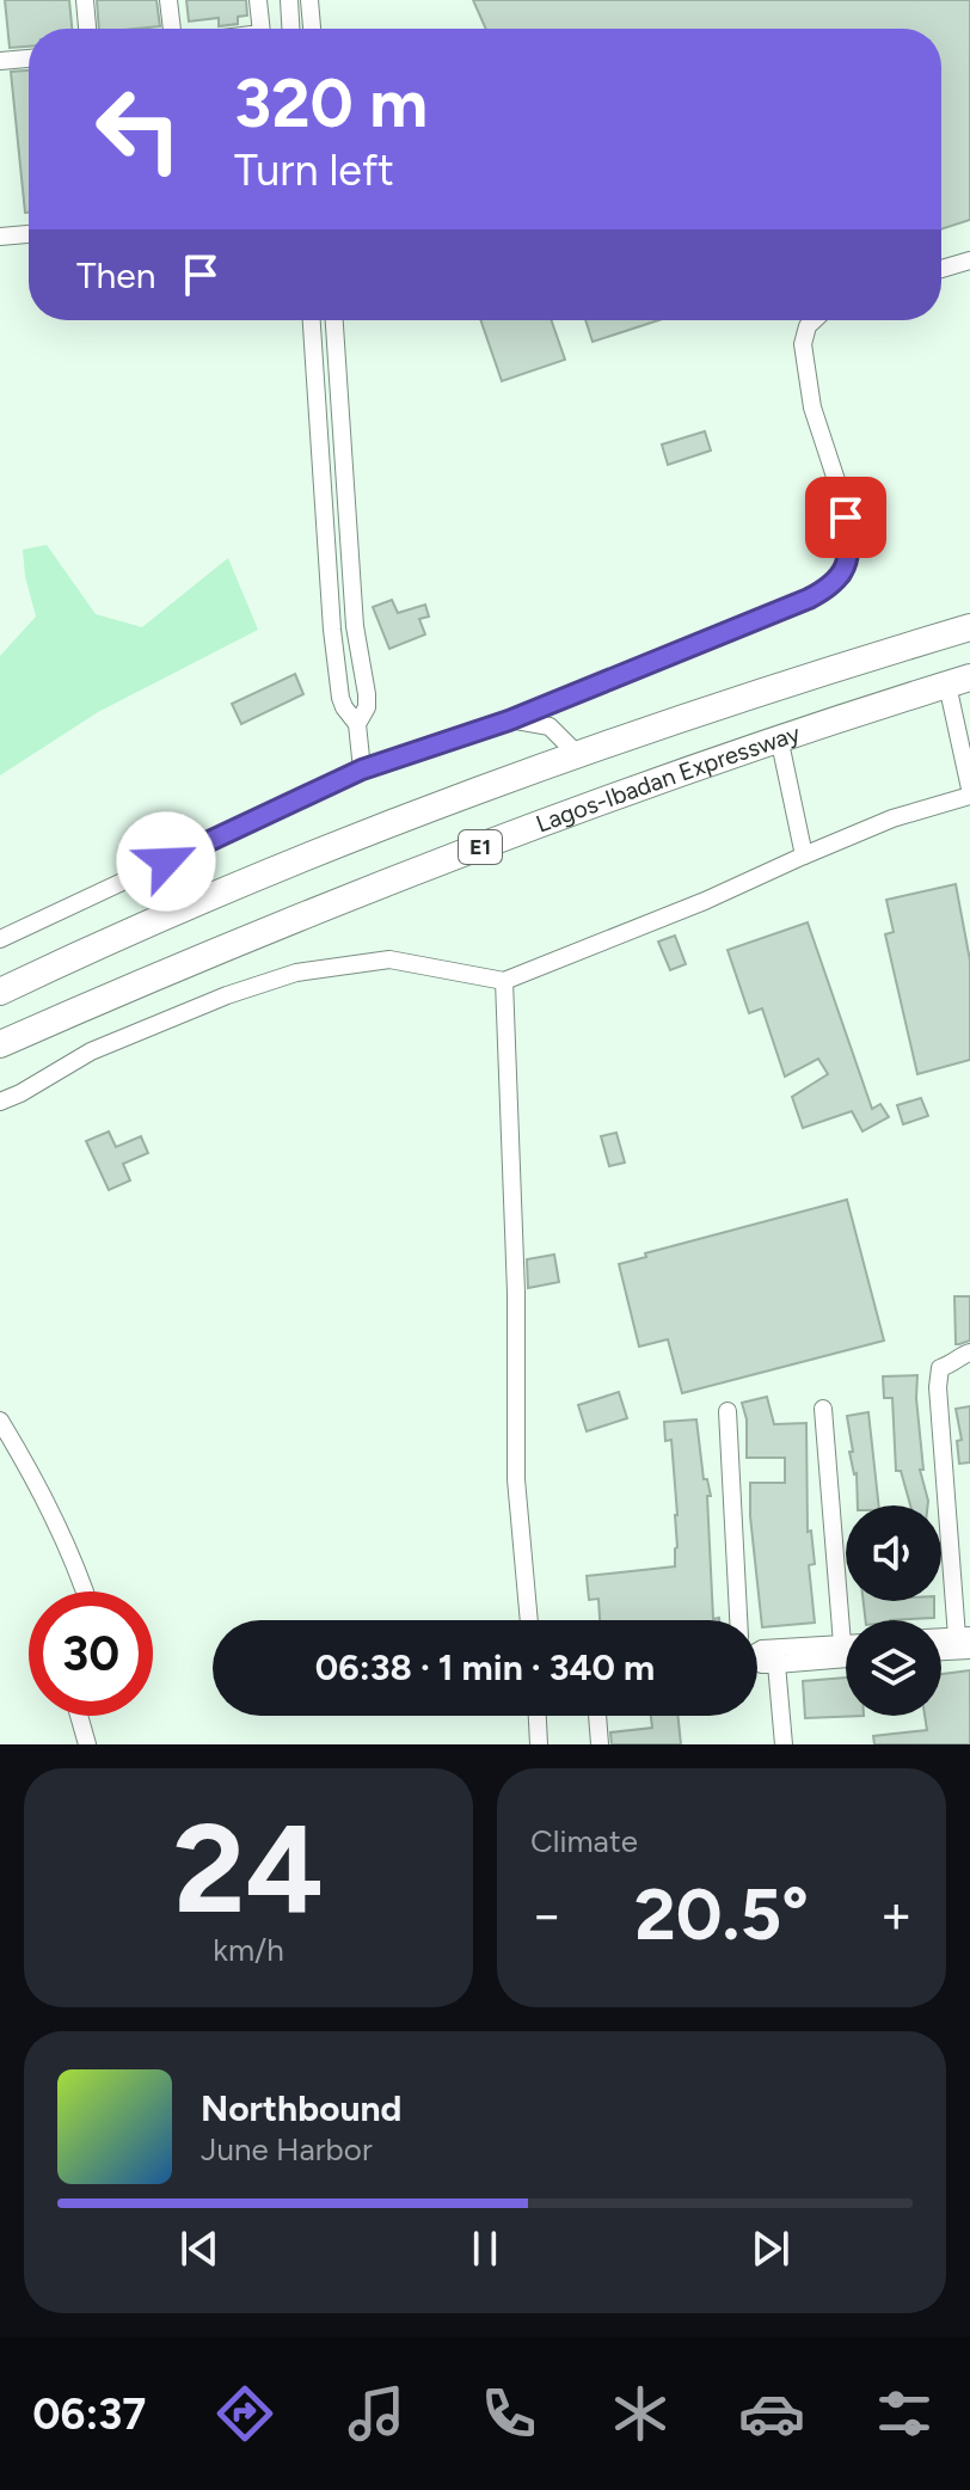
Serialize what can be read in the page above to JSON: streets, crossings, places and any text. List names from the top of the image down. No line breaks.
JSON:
{"streets":{"highway":["Lagos-Ibadan Expressway","E1"]},"page":{"turn":["320 m","Turn left"],"then":"Then","limit":"30","trip":"06:38 · 1 min · 340 m","tile":[["24","km/h"],"Climate"],"heat":["−","20.5°","+"],"song":["Northbound","June Harbor"],"tabs":"06:37"}}
